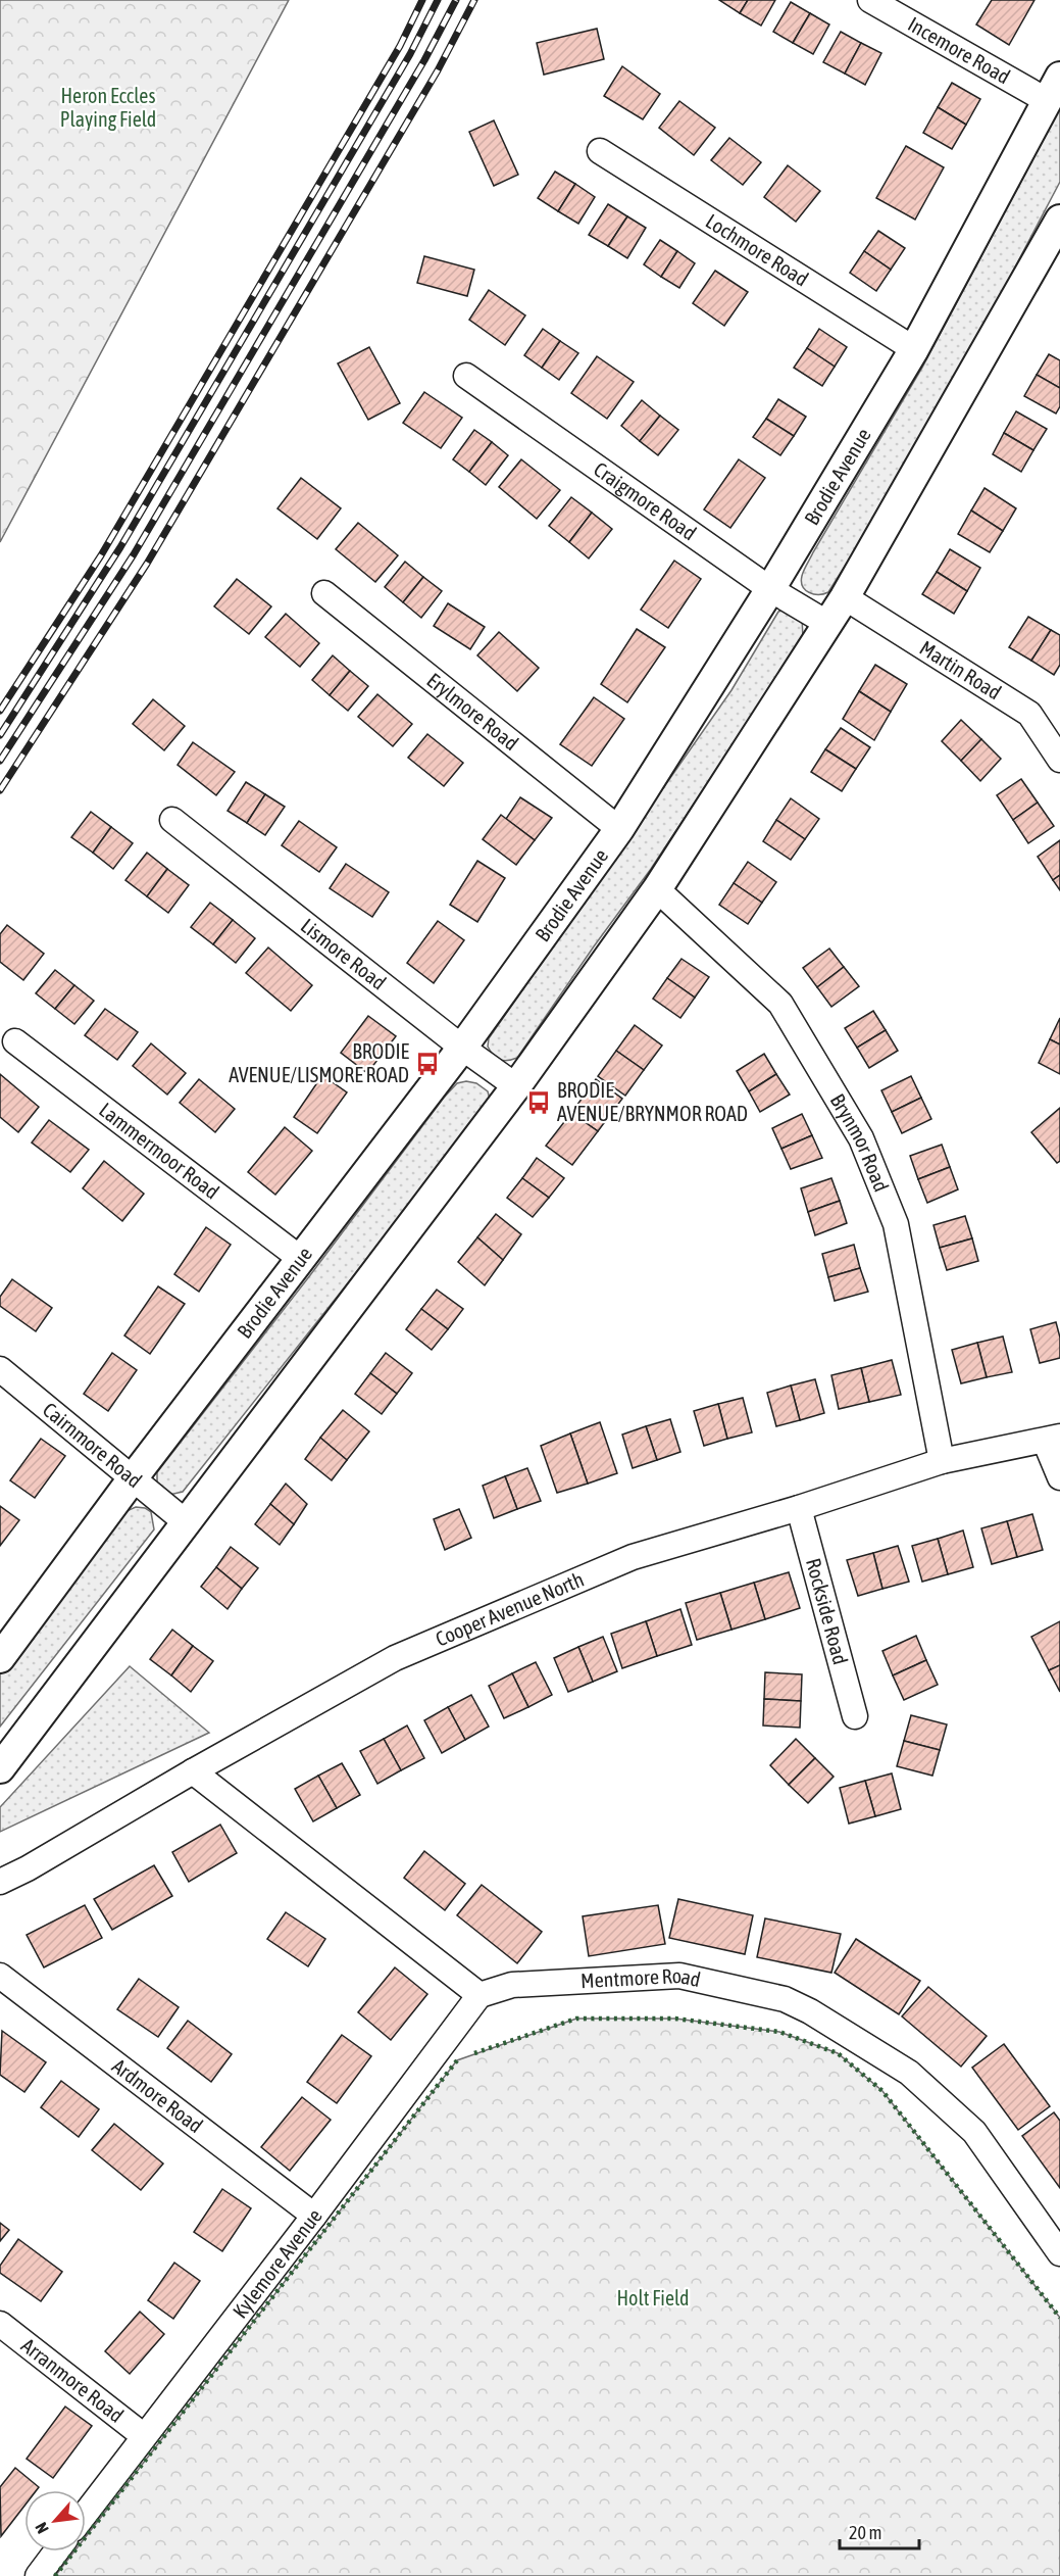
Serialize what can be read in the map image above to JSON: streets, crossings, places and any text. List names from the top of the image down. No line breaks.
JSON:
{"streets":{"street":["Incemore Road","Lochmore Road","Brodie Avenue","Craigmore Road","Martin Road","Erylmore Road","Lismore Road","Brynmor Road","Lammermoor Road","Cairnmore Road","Cooper Avenue North","Rockside Road","Mentmore Road","Ardmore Road","Kylemore Avenue","Arranmore Road"]},"crossings":[["Incemore Road","Brodie Avenue"],["Lochmore Road","Brodie Avenue"],["Brodie Avenue","Craigmore Road"],["Brodie Avenue","Erylmore Road"],["Brodie Avenue","Lismore Road"],["Brodie Avenue","Lammermoor Road"],["Brodie Avenue","Cairnmore Road"],["Brynmor Road","Cooper Avenue North"],["Cooper Avenue North","Rockside Road"],["Mentmore Road","Kylemore Avenue"],["Ardmore Road","Kylemore Avenue"],["Kylemore Avenue","Arranmore Road"]],"parks":["Heron Eccles Playing Field","Holt Field"],"places":{"bus stop":["BRODIE AVENUE/LISMORE ROAD","BRODIE AVENUE/BRYNMOR ROAD"]},"scale_bar":"20 m","north":"bottom left"}
